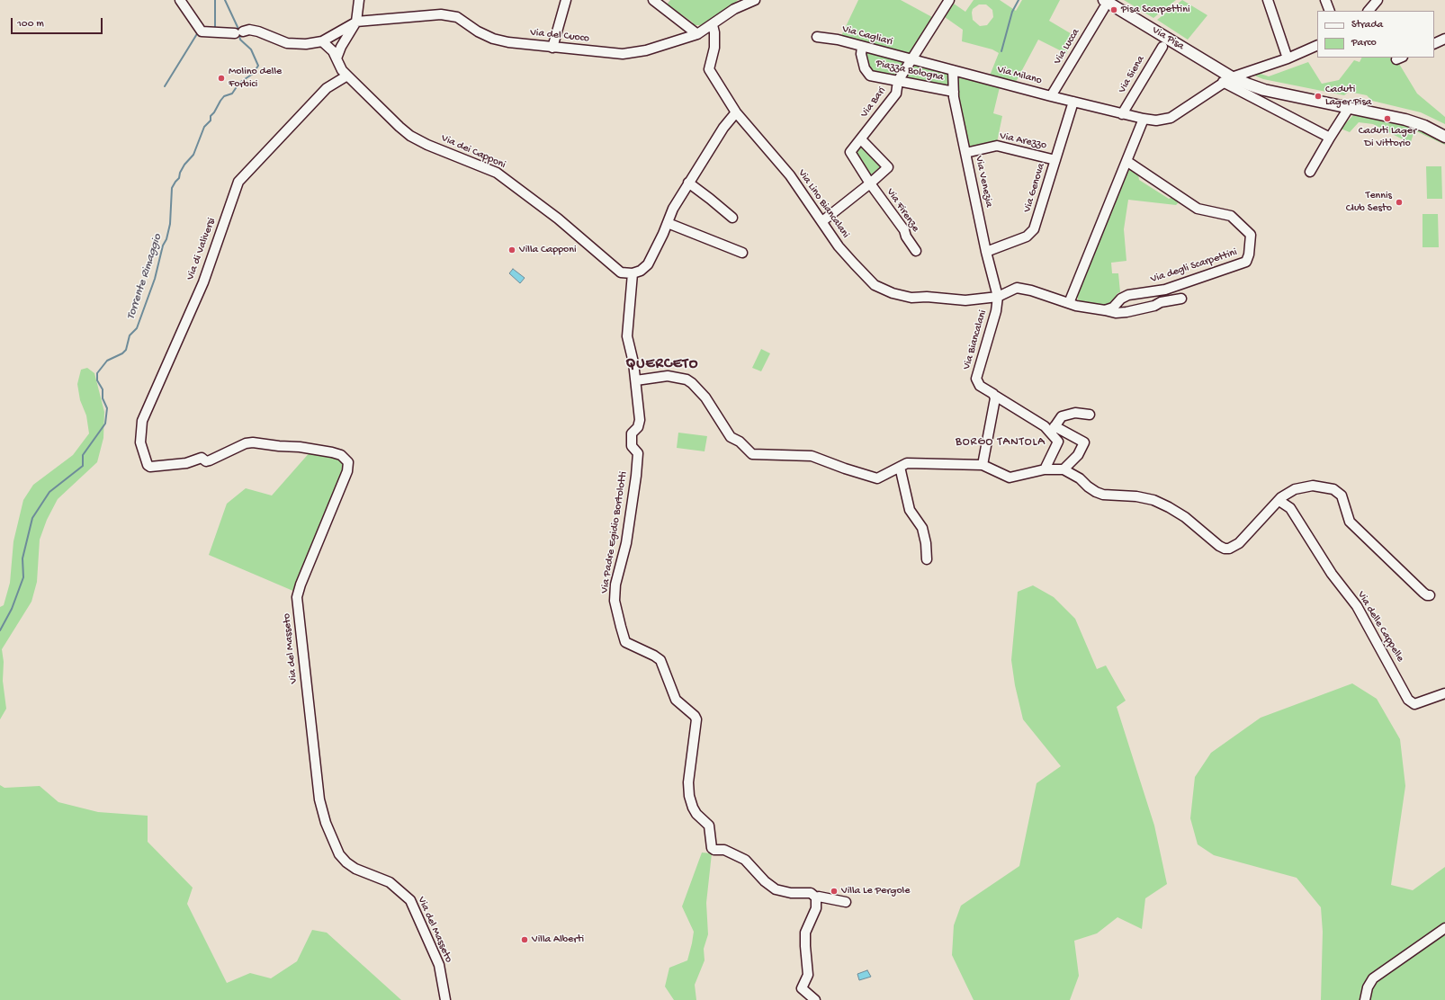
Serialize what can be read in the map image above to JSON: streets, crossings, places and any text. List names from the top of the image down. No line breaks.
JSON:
{"streets":{"main road":["Via Pisa"],"street":["Via del Cuoco","Via Cagliari","Via Lucca","Piazza Bologna","Via Siena","Via Milano","Via Bari","Via Arezzo","Via dei Capponi","Via Venezia","Via Genova","Via Lino Biancalani","Via Firenze","Via di Valiversi","Via degli Scarpettini","Via Biancalani","Via Padre Egidio Bortolotti","Via delle Cappelle","Via del Masseto"]},"crossings":[["Via del Cuoco","Via Lino Biancalani"],["Via Cagliari","Piazza Bologna"],["Via Cagliari","Via Milano"],["Via Cagliari","Via Bari"],["Via Pisa","Via Lucca"],["Via Lucca","Via Milano"],["Piazza Bologna","Via Bari"],["Piazza Bologna","Via Venezia"],["Via Siena","Via Milano"],["Via Milano","Via Bari"],["Via Milano","Via Venezia"],["Via Milano","Via Genova"],["Via Bari","Via Firenze"],["Via Arezzo","Via Venezia"],["Via Arezzo","Via Genova"],["Via dei Capponi","Via di Valiversi"],["Via dei Capponi","Via Padre Egidio Bortolotti"],["Via Venezia","Via Genova"],["Via Venezia","Via Lino Biancalani"],["Via Venezia","Via Biancalani"],["Via Lino Biancalani","Via Biancalani"],["Via di Valiversi","Via del Masseto"]],"districts":["QUERCETO","BORGO TANTOLA"],"water":["Torrente Rimaggio"],"places":["Pisa Scarpettini","Molino delle Forbici","Caduti Lager Pisa","Caduti Lager Di Vittorio","Tennis Club Sesto","Villa Capponi","Villa Le Pergole","Villa Alberti"],"legend":["Strada","Parco"],"scale_bar":"100 m"}
